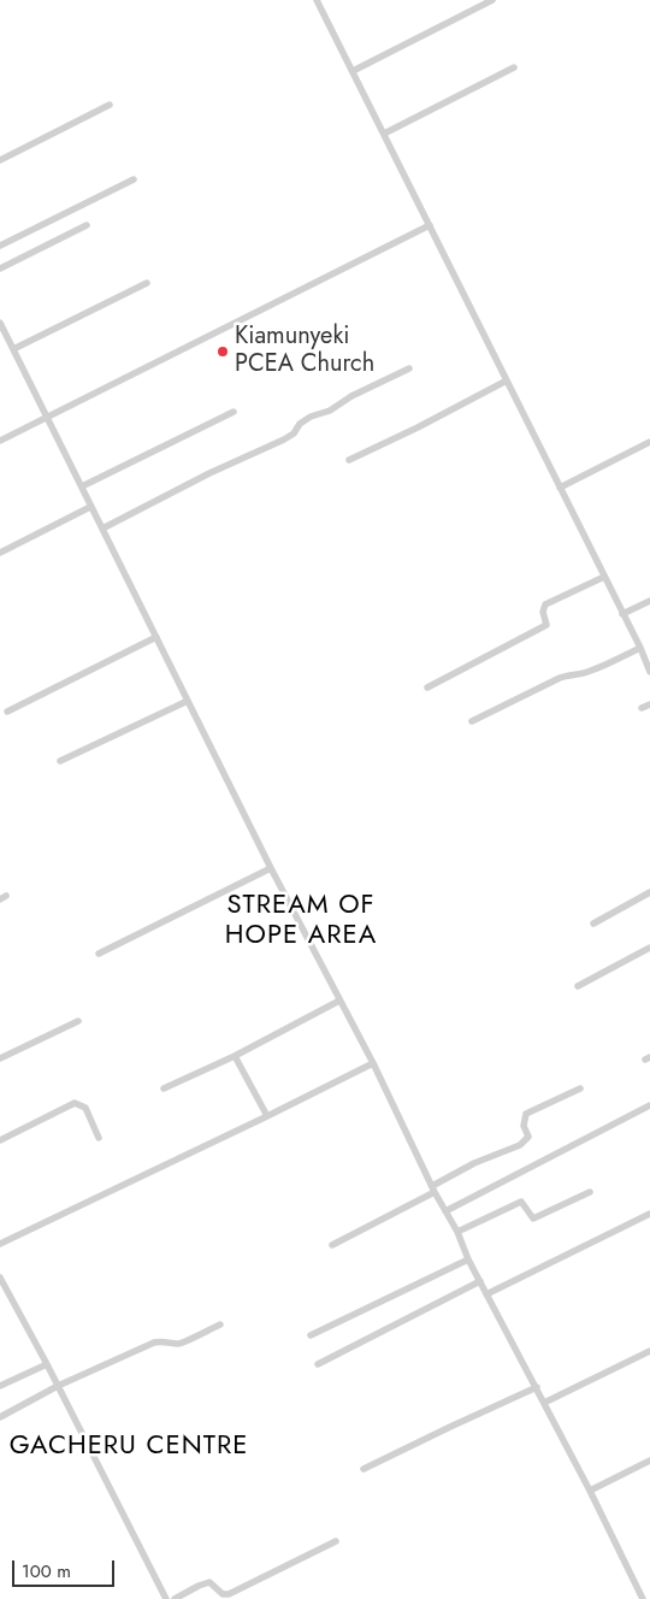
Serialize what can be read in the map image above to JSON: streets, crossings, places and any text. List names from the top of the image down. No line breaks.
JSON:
{"districts":["STREAM OF HOPE AREA","GACHERU CENTRE"],"places":["Kiamunyeki PCEA Church"],"scale_bar":"100 m"}
